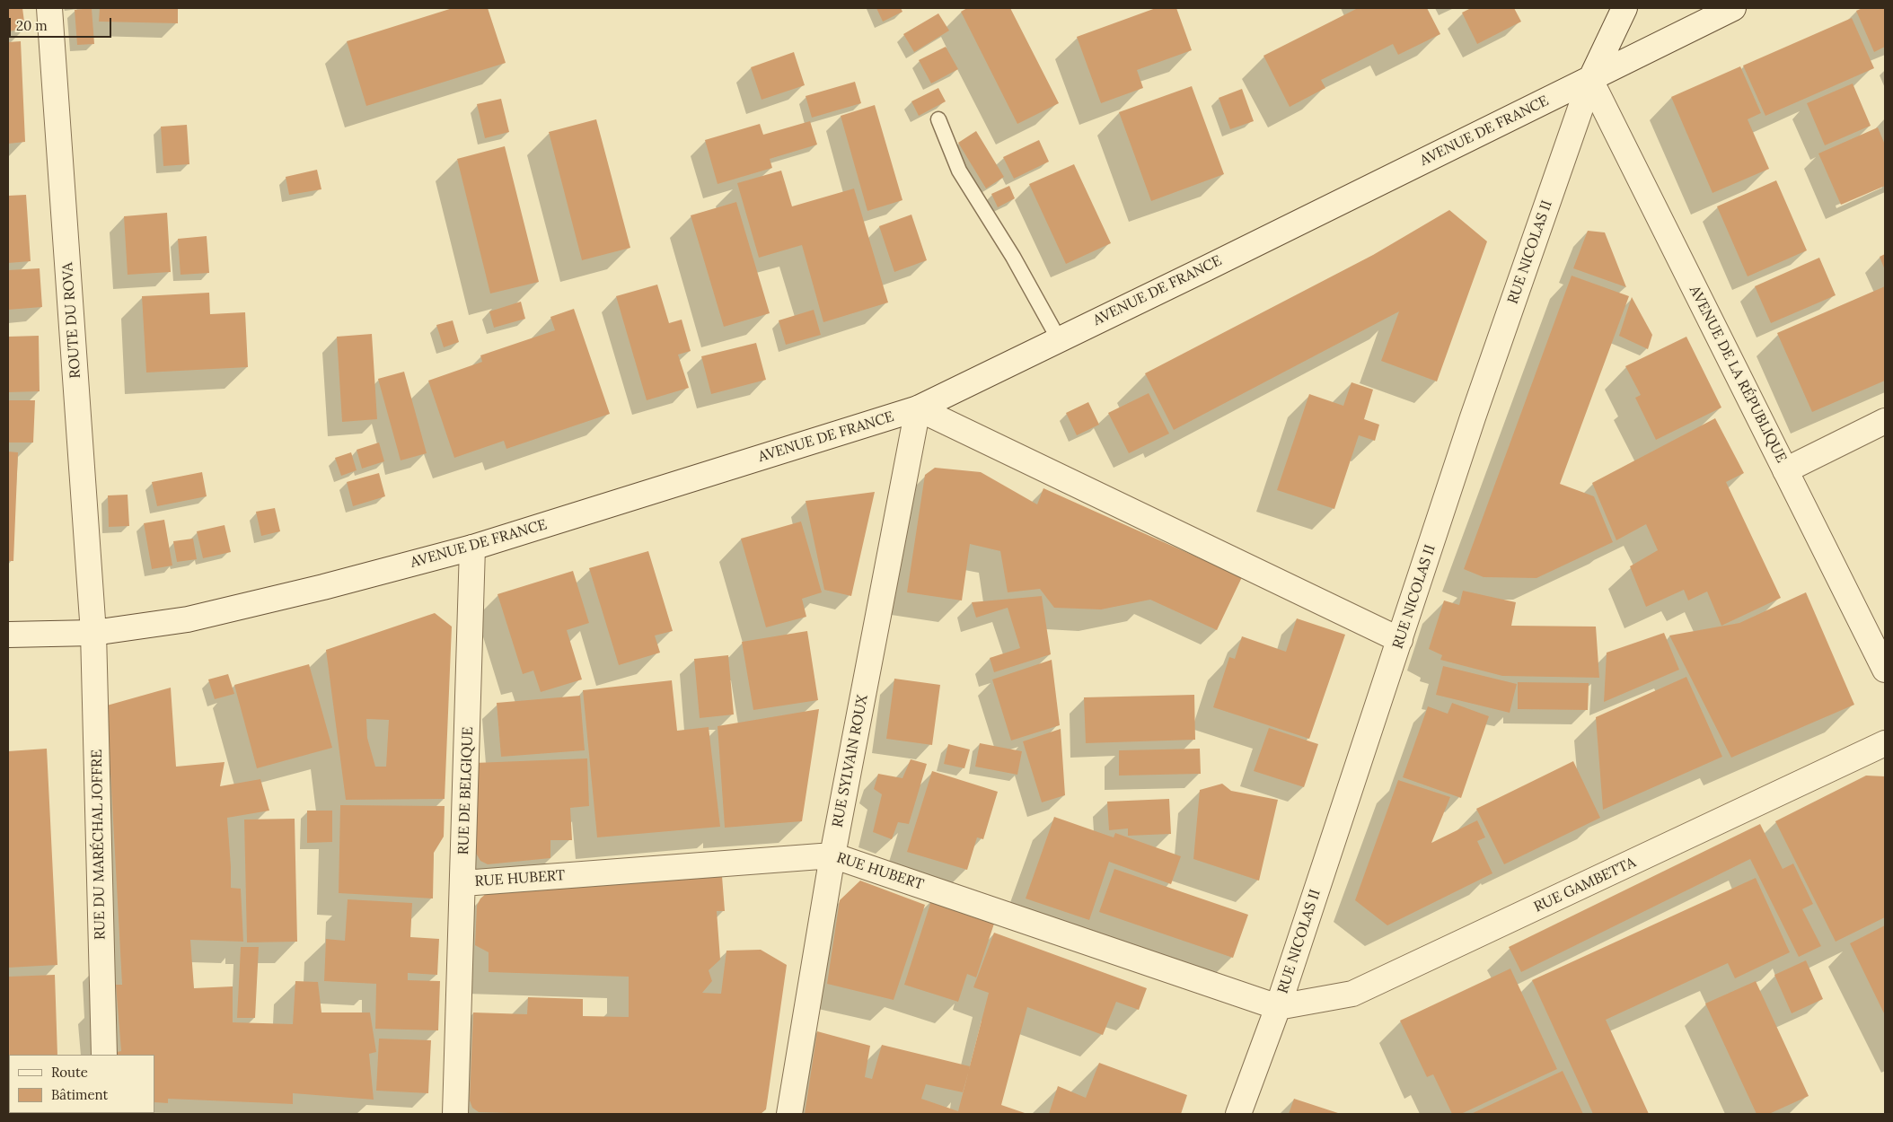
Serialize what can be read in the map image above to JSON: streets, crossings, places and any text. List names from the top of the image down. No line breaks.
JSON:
{"streets":{"street":["AVENUE DE FRANCE","RUE NICOLAS II","ROUTE DU ROVA","AVENUE DE LA RÉPUBLIQUE","RUE SYLVAIN ROUX","RUE DE BELGIQUE","RUE DU MARÉCHAL JOFFRE","RUE HUBERT","RUE GAMBETTA"]},"crossings":[["AVENUE DE FRANCE","RUE NICOLAS II"],["AVENUE DE FRANCE","ROUTE DU ROVA"],["AVENUE DE FRANCE","AVENUE DE LA RÉPUBLIQUE"],["AVENUE DE FRANCE","RUE SYLVAIN ROUX"],["AVENUE DE FRANCE","RUE DE BELGIQUE"],["AVENUE DE FRANCE","RUE DU MARÉCHAL JOFFRE"],["RUE NICOLAS II","AVENUE DE LA RÉPUBLIQUE"],["RUE NICOLAS II","RUE HUBERT"],["RUE NICOLAS II","RUE GAMBETTA"],["ROUTE DU ROVA","RUE DU MARÉCHAL JOFFRE"],["RUE SYLVAIN ROUX","RUE HUBERT"],["RUE DE BELGIQUE","RUE HUBERT"],["RUE HUBERT","RUE GAMBETTA"]],"legend":["Route","Bâtiment"],"scale_bar":"20 m"}
